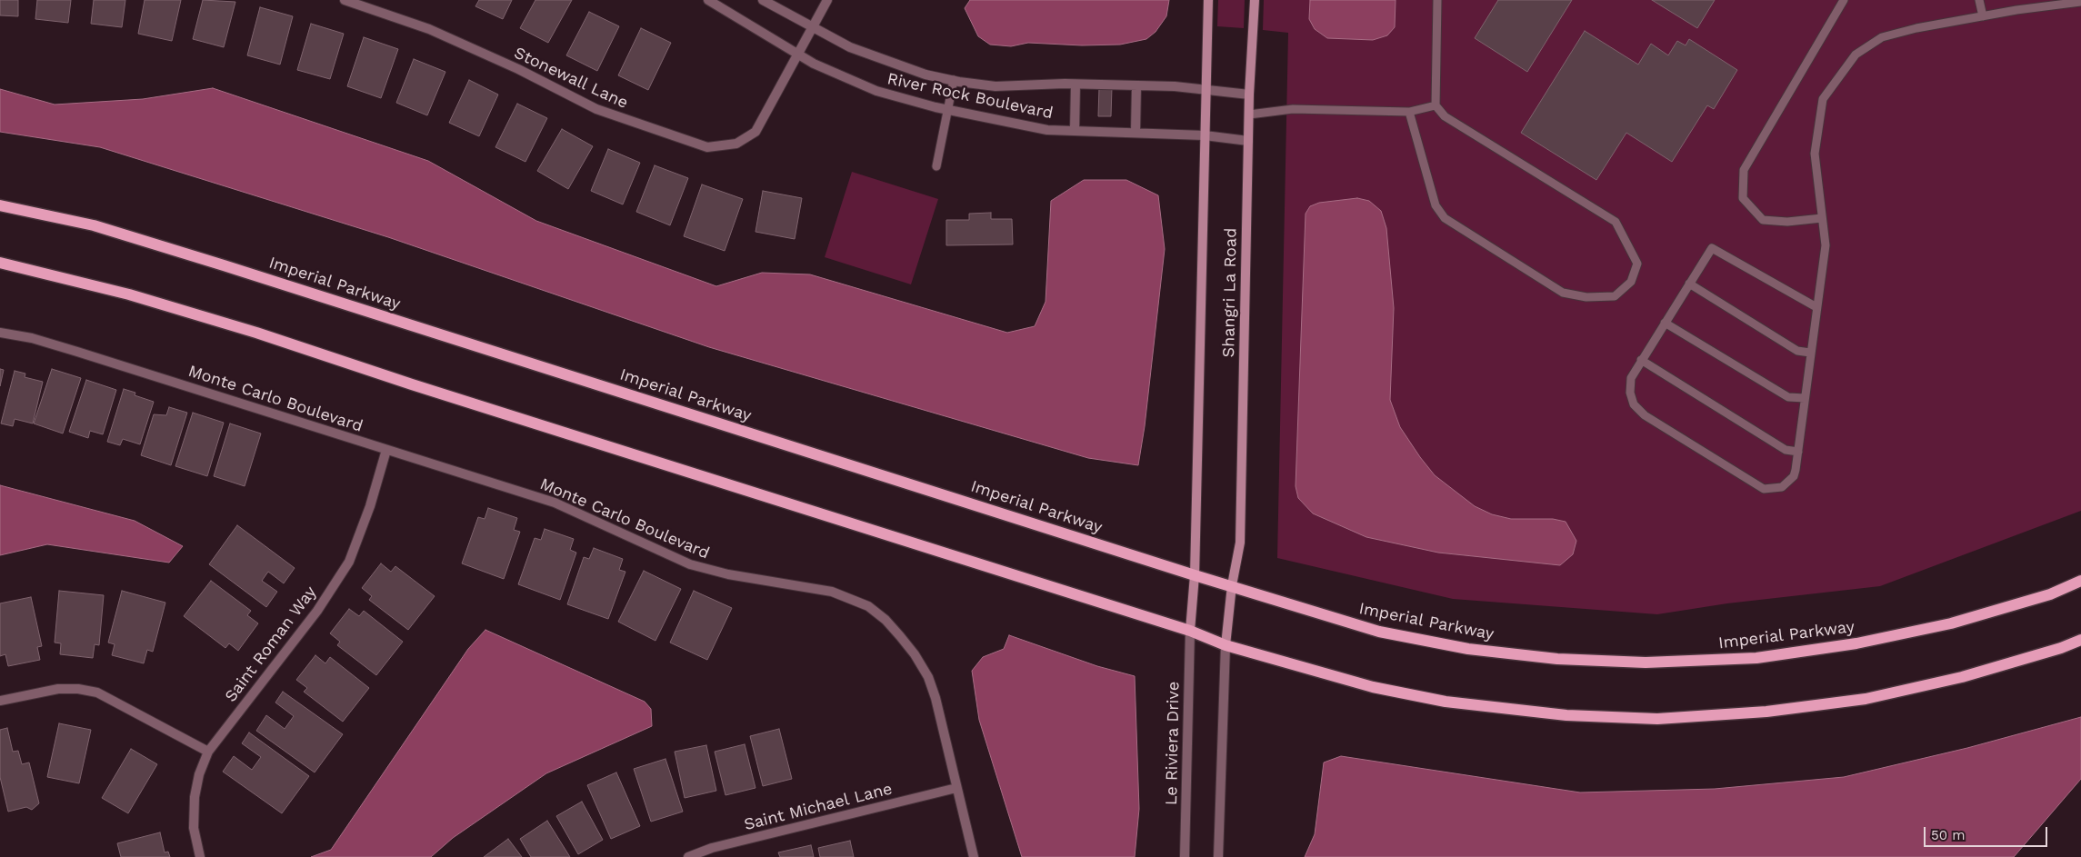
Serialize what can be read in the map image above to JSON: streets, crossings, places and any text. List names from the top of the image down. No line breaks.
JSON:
{"streets":{"main road":["Imperial Parkway"],"street":["Stonewall Lane","River Rock Boulevard","Shangri La Road","Monte Carlo Boulevard","Saint Roman Way","Le Riviera Drive","Saint Michael Lane"]},"crossings":[["Stonewall Lane","River Rock Boulevard"],["River Rock Boulevard","Shangri La Road"],["Imperial Parkway","Shangri La Road"],["Shangri La Road","Le Riviera Drive"],["Monte Carlo Boulevard","Saint Roman Way"],["Monte Carlo Boulevard","Saint Michael Lane"]],"scale_bar":"50 m"}
